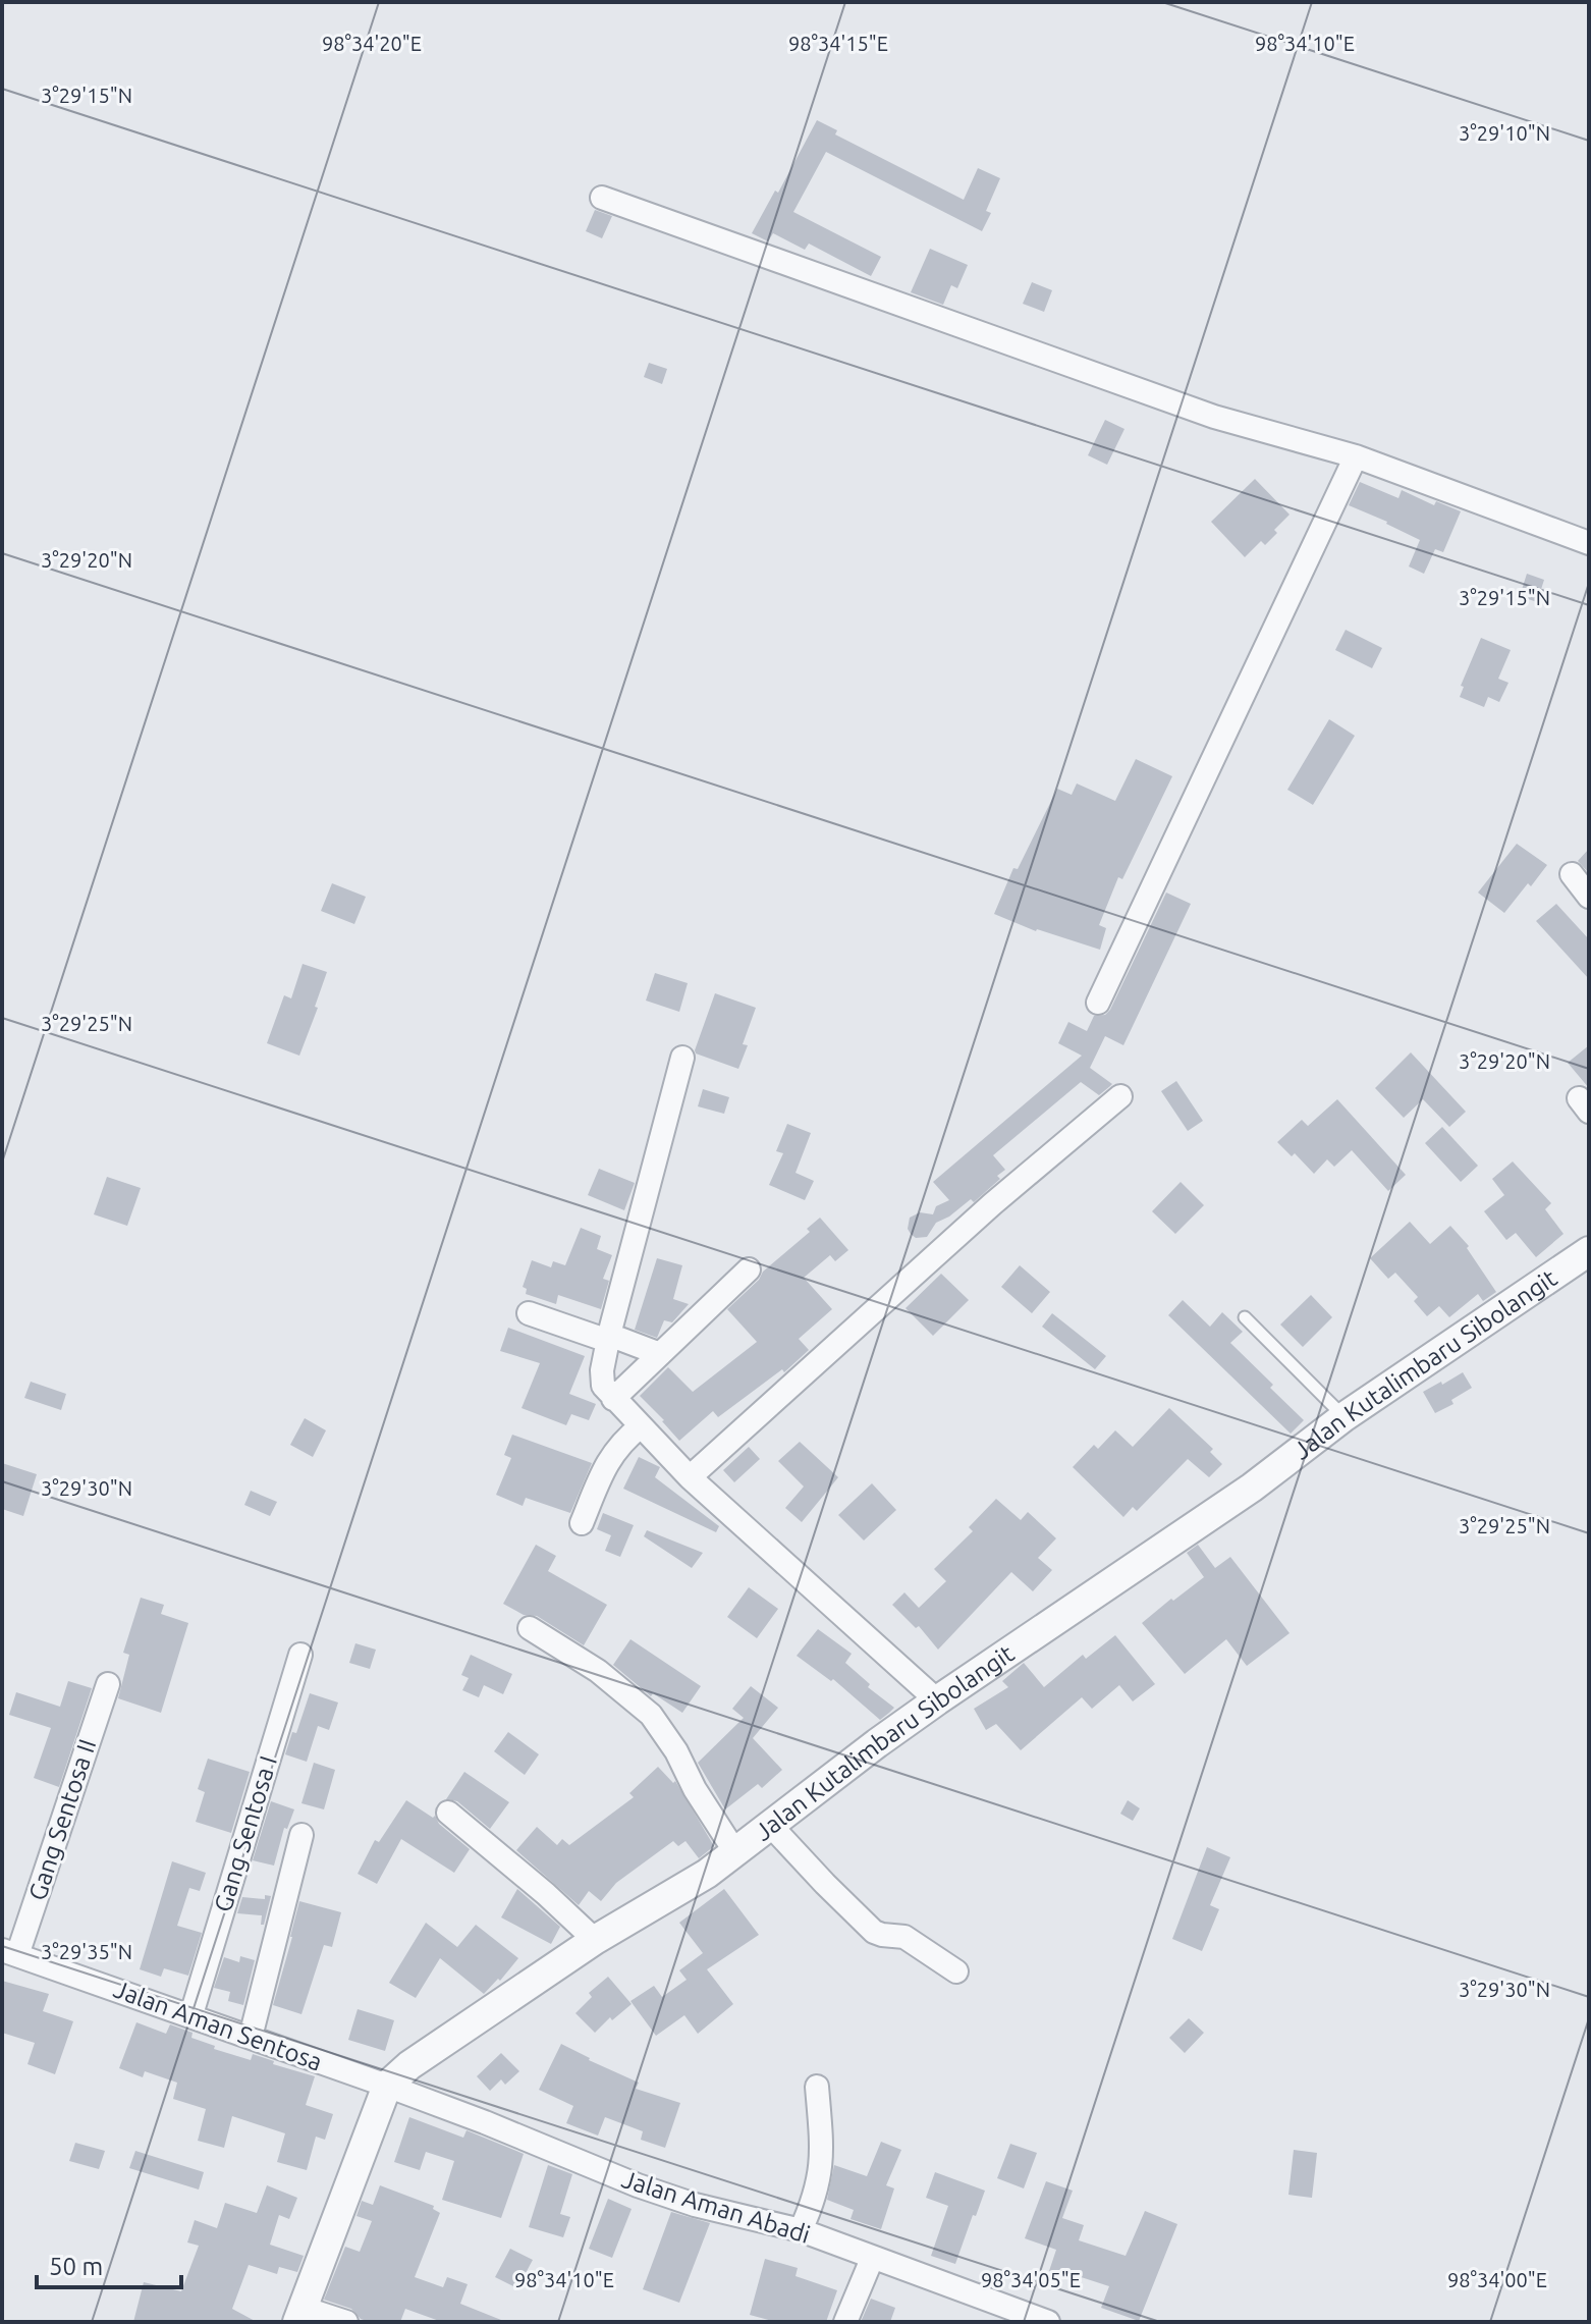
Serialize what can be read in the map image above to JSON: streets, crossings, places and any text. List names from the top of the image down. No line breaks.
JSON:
{"streets":{"street":["Jalan Kutalimbaru Sibolangit","Gang Sentosa II","Gang Sentosa I","Jalan Aman Sentosa","Jalan Aman Abadi"]},"crossings":[["Jalan Kutalimbaru Sibolangit","Jalan Aman Sentosa"],["Jalan Kutalimbaru Sibolangit","Jalan Aman Abadi"],["Gang Sentosa II","Jalan Aman Sentosa"],["Gang Sentosa I","Jalan Aman Sentosa"],["Jalan Aman Sentosa","Jalan Aman Abadi"]],"scale_bar":"50 m","coordinates":["98°34'20\"E","98°34'15\"E","98°34'10\"E","3°29'15\"N","3°29'10\"N","3°29'20\"N","3°29'25\"N","3°29'30\"N","3°29'35\"N","98°34'05\"E","98°34'00\"E"]}
